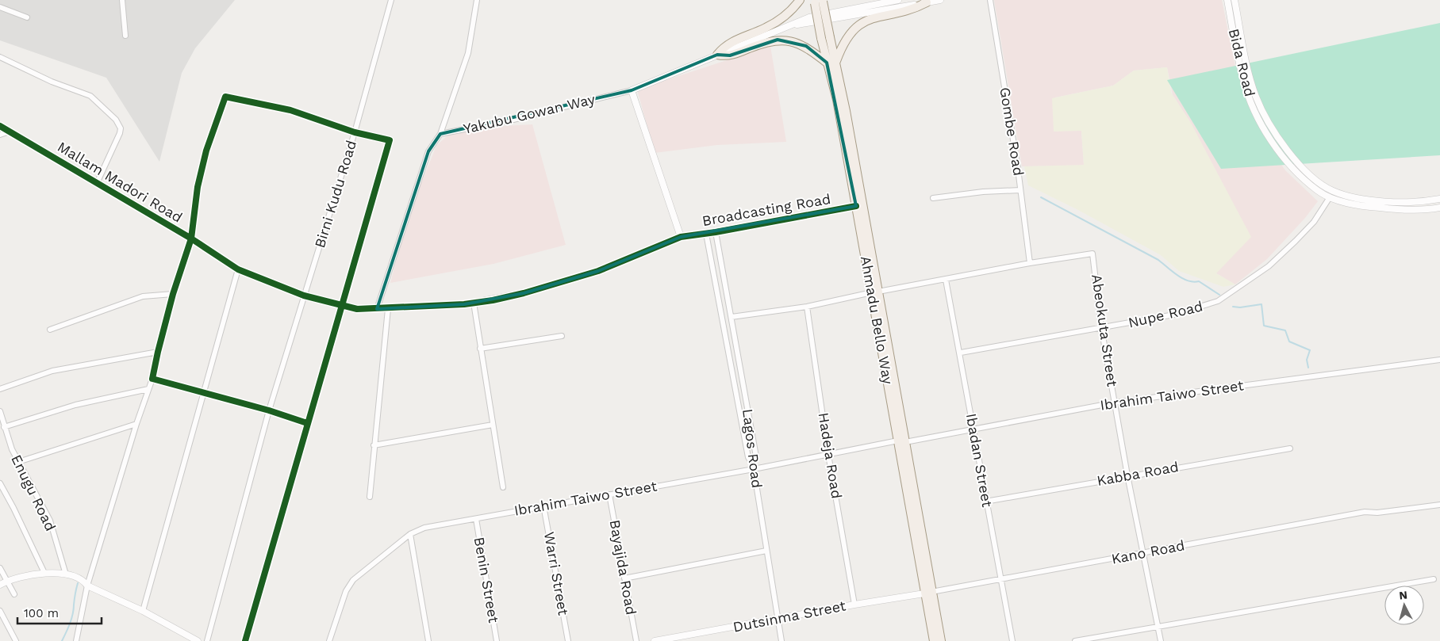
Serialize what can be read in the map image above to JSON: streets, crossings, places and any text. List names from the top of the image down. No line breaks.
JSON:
{"streets":{"main road":["Ahmadu Bello Way"],"street":["Bida Road","Yakubu Gowan Way","Gombe Road","Mallam Madori Road","Birni Kudu Road","Broadcasting Road","Nupe Road","Abeokuta Street","Ibrahim Taiwo Street","Lagos Road","Hadeja Road","Ibadan Street","Kabba Road","Enugu Road","Kano Road","Bayajida Road","Warri Street","Benin Street","Dutsinma Street"]},"crossings":[["Bida Road","Nupe Road"],["Gombe Road","Abeokuta Street"],["Mallam Madori Road","Birni Kudu Road"],["Mallam Madori Road","Broadcasting Road"],["Broadcasting Road","Ahmadu Bello Way"],["Broadcasting Road","Lagos Road"],["Nupe Road","Abeokuta Street"],["Nupe Road","Ibadan Street"],["Ahmadu Bello Way","Ibrahim Taiwo Street"],["Ahmadu Bello Way","Kano Road"],["Ahmadu Bello Way","Dutsinma Street"],["Abeokuta Street","Ibrahim Taiwo Street"],["Abeokuta Street","Kabba Road"],["Abeokuta Street","Kano Road"],["Ibrahim Taiwo Street","Lagos Road"],["Ibrahim Taiwo Street","Hadeja Road"],["Ibrahim Taiwo Street","Ibadan Street"],["Ibrahim Taiwo Street","Bayajida Road"],["Ibrahim Taiwo Street","Warri Street"],["Ibrahim Taiwo Street","Benin Street"],["Lagos Road","Dutsinma Street"],["Hadeja Road","Dutsinma Street"],["Ibadan Street","Kabba Road"],["Ibadan Street","Kano Road"],["Kano Road","Dutsinma Street"]],"scale_bar":"100 m","north":"top"}
